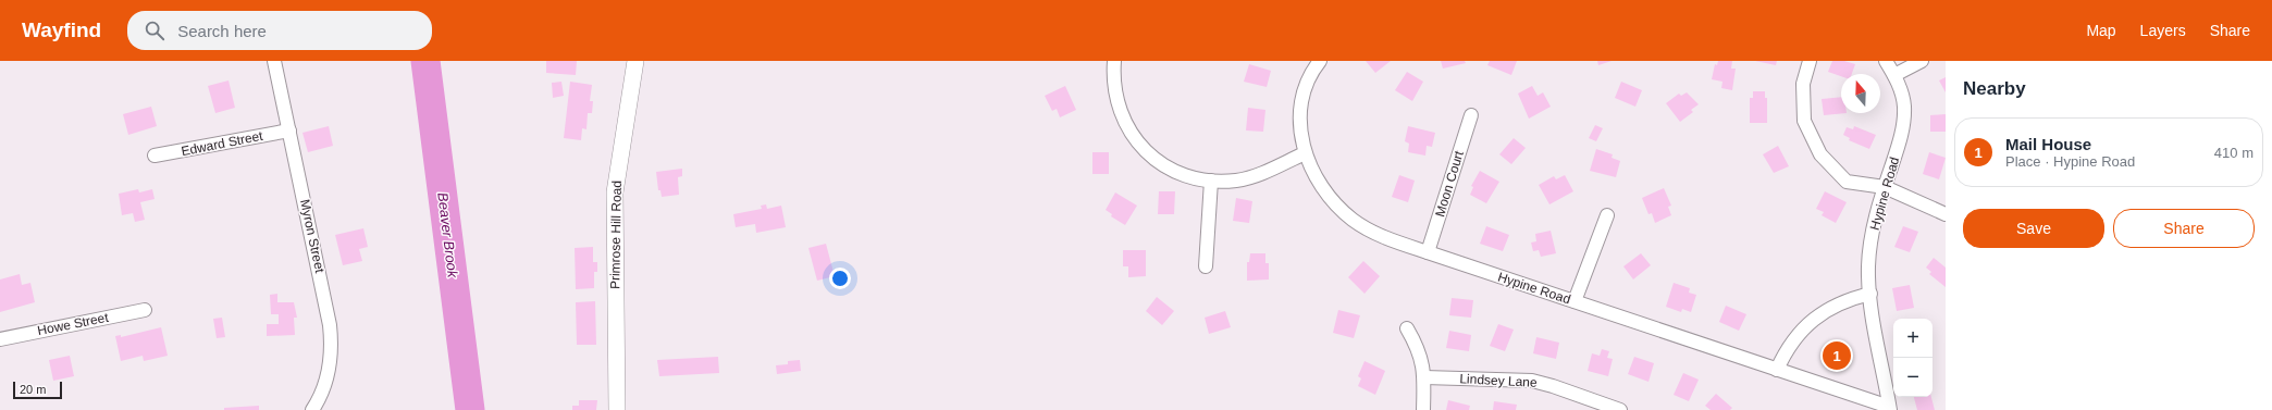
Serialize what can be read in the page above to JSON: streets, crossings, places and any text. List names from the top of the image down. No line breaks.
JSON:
{"streets":{"street":["Edward Street","Moon Court","Hypine Road","Primrose Hill Road","Myron Street","Howe Street","Lindsey Lane"]},"crossings":[["Edward Street","Myron Street"],["Moon Court","Hypine Road"]],"water":["Beaver Brook"],"scale_bar":"20 m","north":"top","page":{"header":"Wayfind","search":"Search here","nav":["Map","Layers","Share"],"heading":"Nearby","list":[{"mark":"1","name":"Mail House","note":"Place · Hypine Road","value":"410 m"}],"buttons":["Save","Share"],"map_buttons":["+","−"],"pins":"1","scale":"20 m"}}
